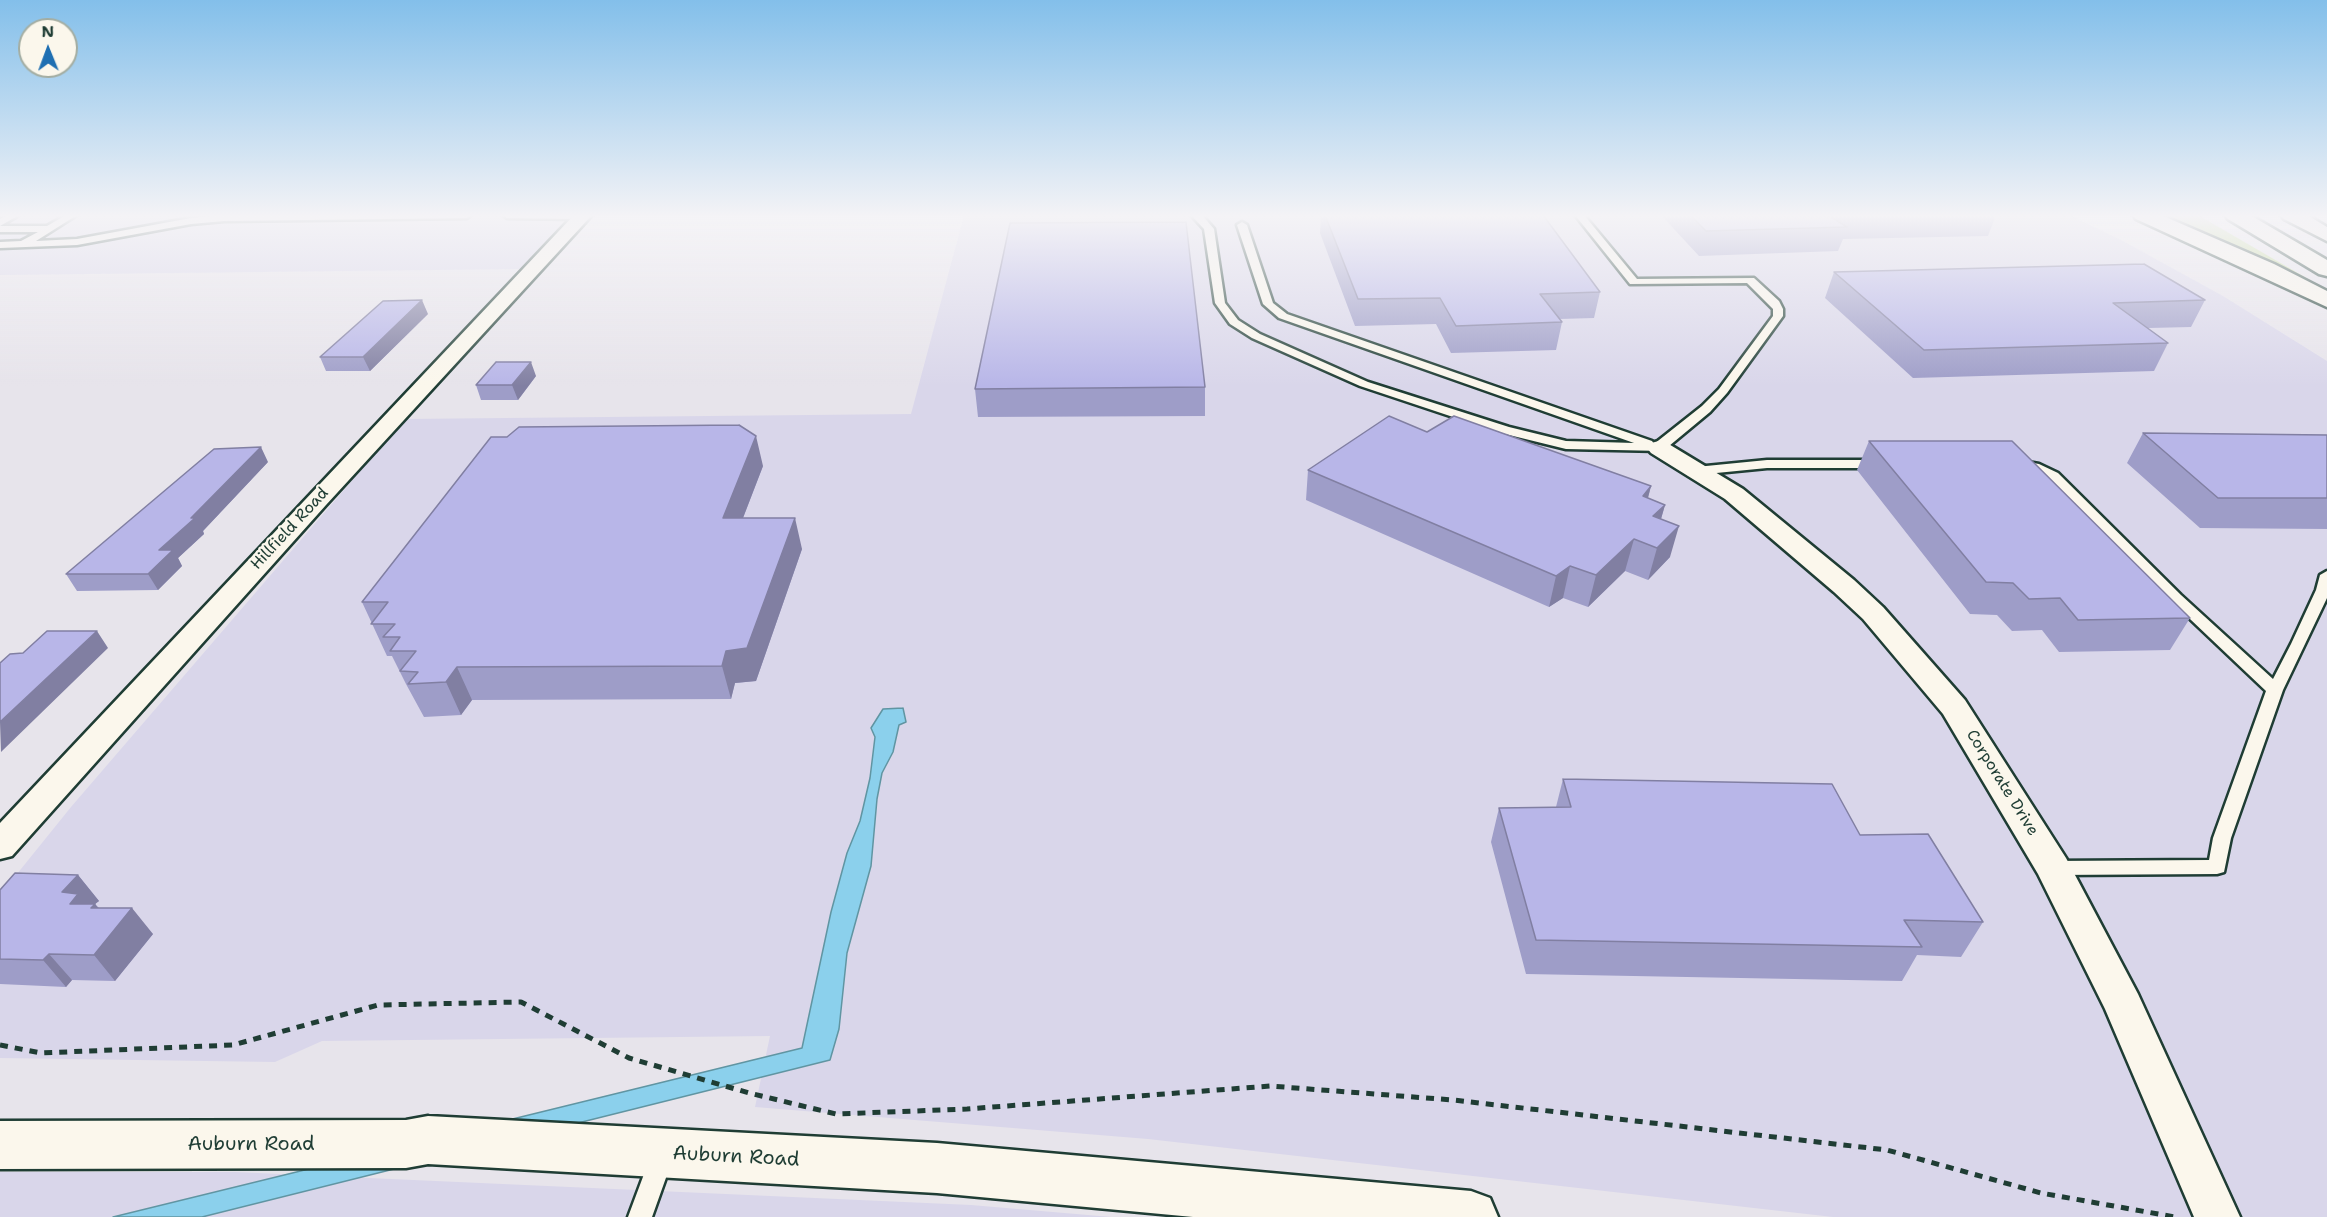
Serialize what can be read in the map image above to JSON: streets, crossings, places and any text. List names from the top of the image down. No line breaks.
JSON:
{"streets":{"main road":["Auburn Road"],"street":["Hillfield Road","Corporate Drive"]},"north":"top"}
